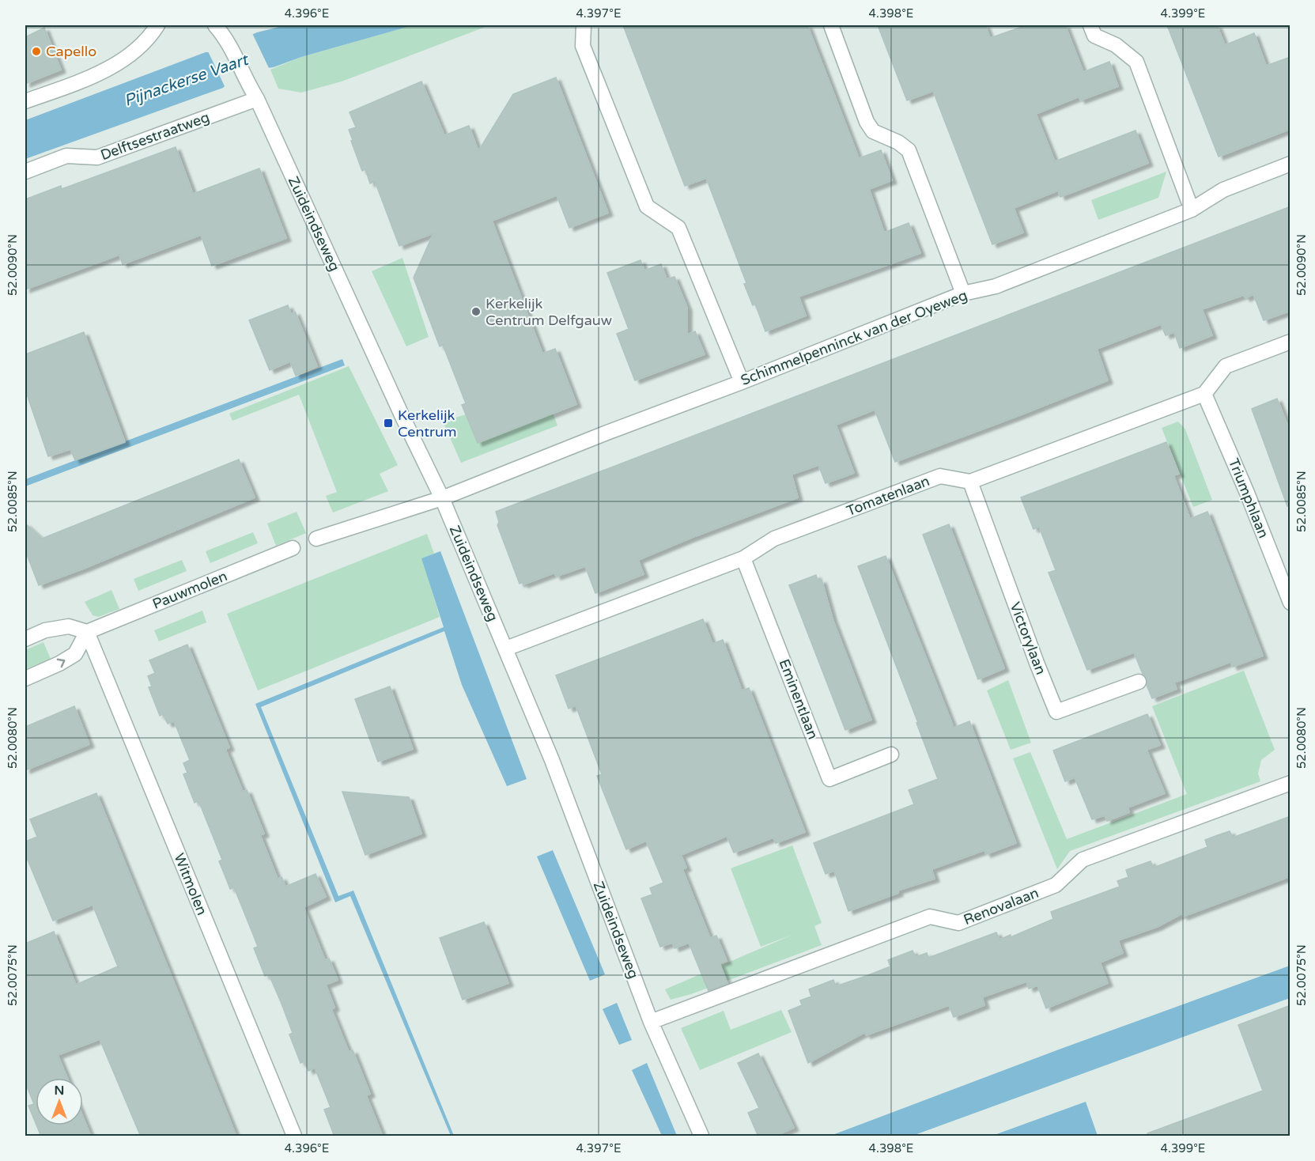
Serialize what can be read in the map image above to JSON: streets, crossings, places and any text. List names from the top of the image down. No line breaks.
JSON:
{"streets":{"street":["Delftsestraatweg","Zuideindseweg","Schimmelpenninck van der Oyeweg","Tomatenlaan","Triumphlaan","Pauwmolen","Victorylaan","Eminentlaan","Witmolen","Renovalaan"]},"crossings":[["Delftsestraatweg","Zuideindseweg"],["Zuideindseweg","Schimmelpenninck van der Oyeweg"],["Zuideindseweg","Tomatenlaan"],["Zuideindseweg","Renovalaan"],["Tomatenlaan","Victorylaan"],["Tomatenlaan","Eminentlaan"],["Pauwmolen","Witmolen"]],"water":["Pijnackerse Vaart"],"places":{"other":["Capello","Kerkelijk Centrum Delfgauw"],"transit":["Kerkelijk Centrum"]},"north":"top","coordinates":["4.396°E","4.397°E","4.398°E","4.399°E","52.0090°N","52.0085°N","52.0080°N","52.0075°N"]}
